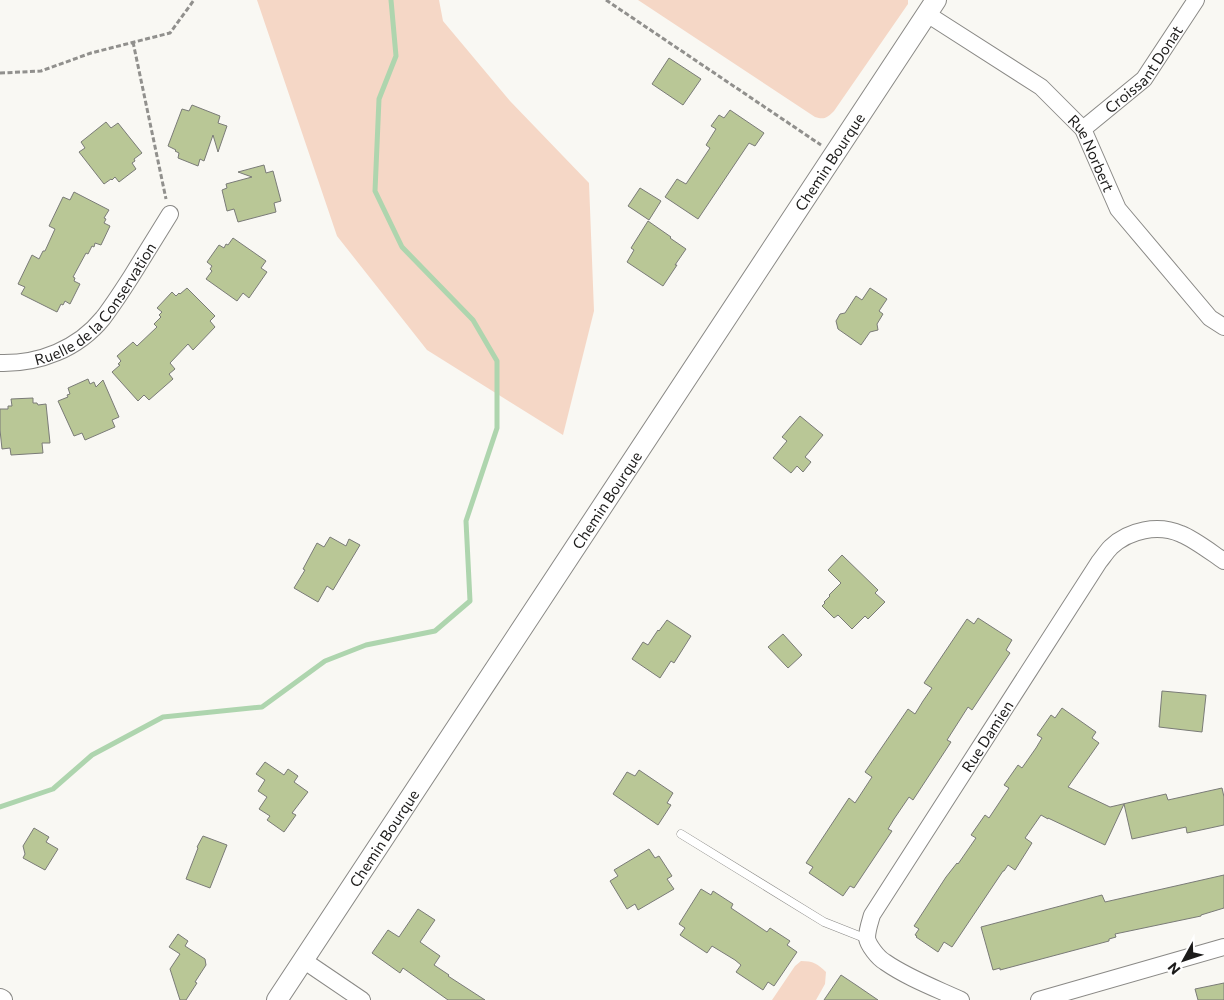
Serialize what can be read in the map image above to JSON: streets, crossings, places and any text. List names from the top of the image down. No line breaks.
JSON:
{"streets":{"street":["Croissant Donat","Rue Norbert","Chemin Bourque","Ruelle de la Conservation","Rue Damien"]},"crossings":[["Croissant Donat","Rue Norbert"],["Rue Norbert","Chemin Bourque"]],"north":"bottom left"}
